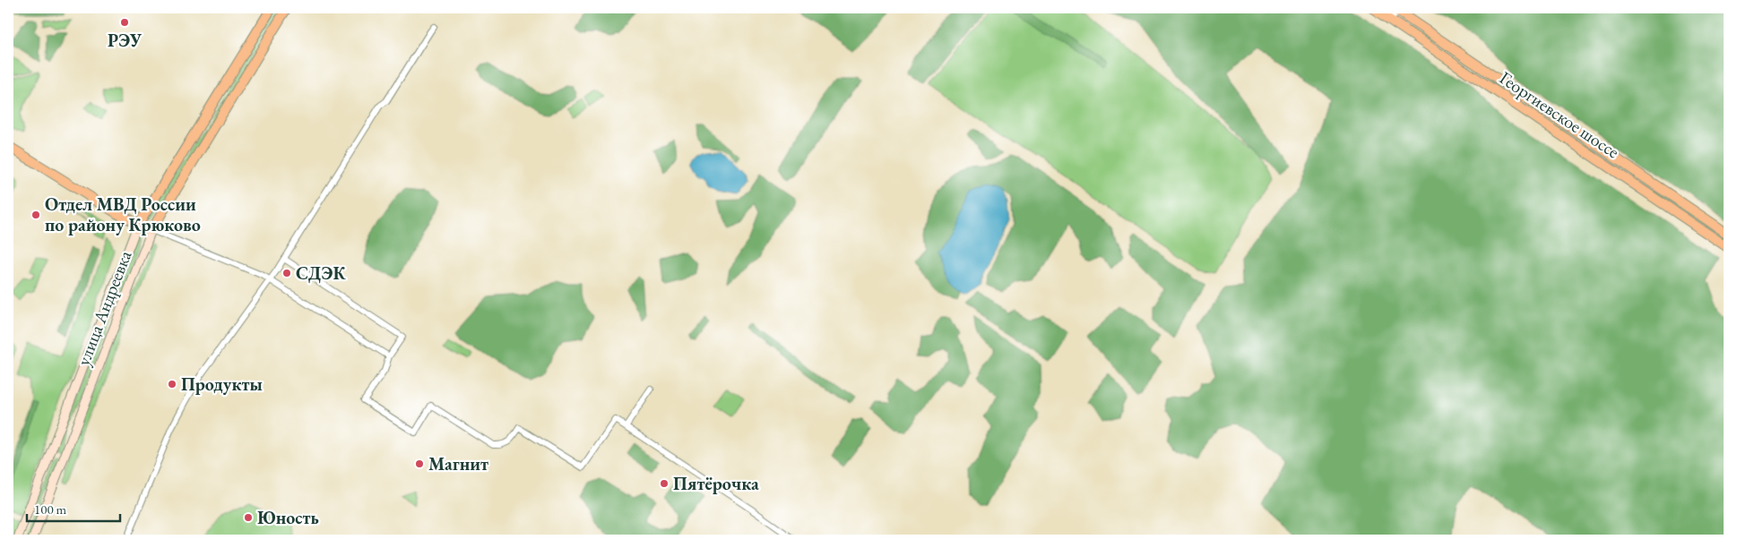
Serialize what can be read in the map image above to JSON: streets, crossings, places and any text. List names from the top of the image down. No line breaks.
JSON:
{"streets":{"main road":["Георгиевское шоссе","улица Андреевка"]},"places":["РЭУ","Отдел МВД России по району Крюково","СДЭК","Продукты","Магнит","Пятёрочка","Юность"],"scale_bar":"100 m"}
